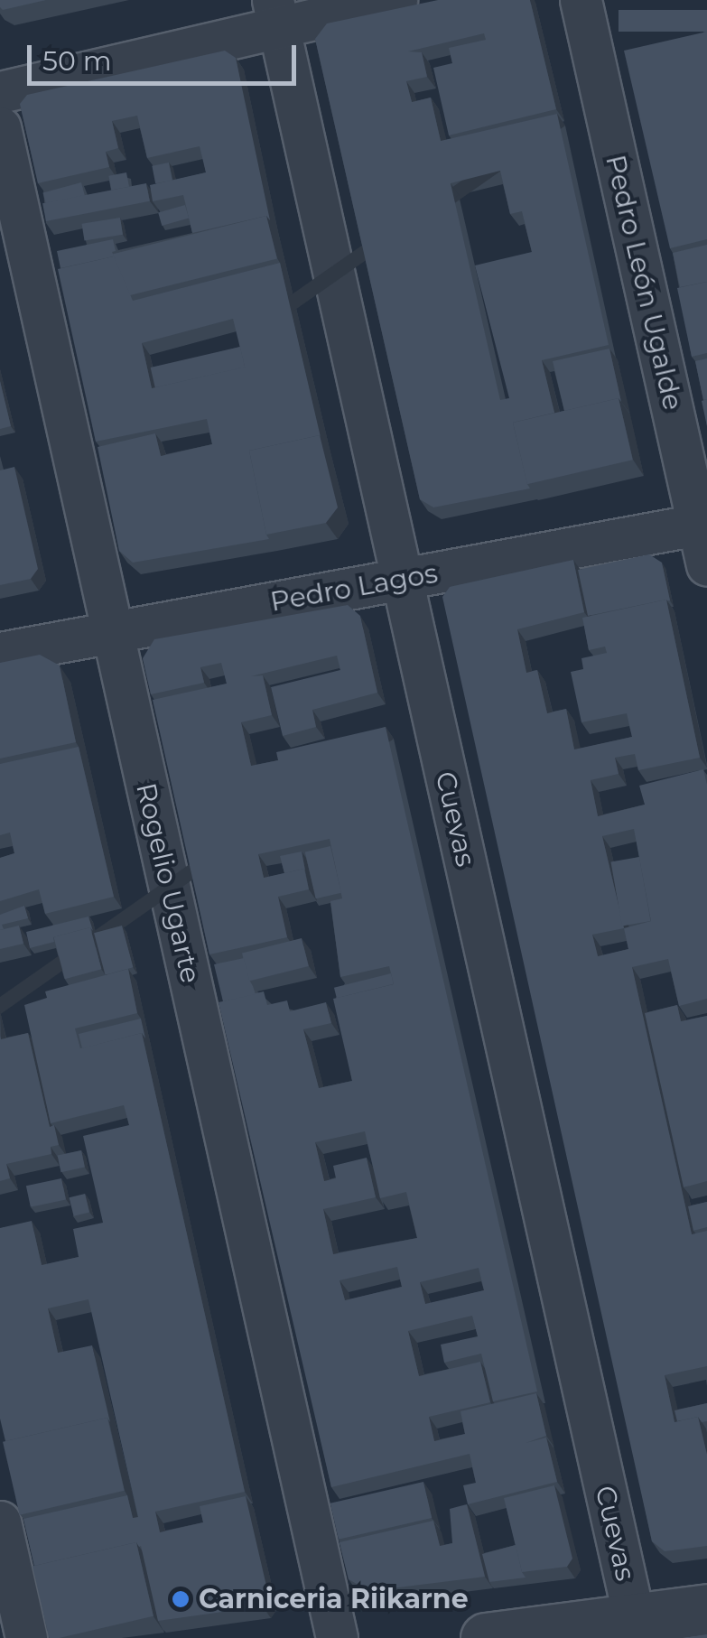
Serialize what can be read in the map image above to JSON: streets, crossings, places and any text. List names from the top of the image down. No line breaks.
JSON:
{"streets":{"street":["Pedro León Ugalde","Pedro Lagos","Cuevas","Rogelio Ugarte"]},"crossings":[["Pedro León Ugalde","Pedro Lagos"],["Pedro Lagos","Cuevas"],["Pedro Lagos","Rogelio Ugarte"]],"places":["Carniceria Riikarne"],"scale_bar":"50 m"}
